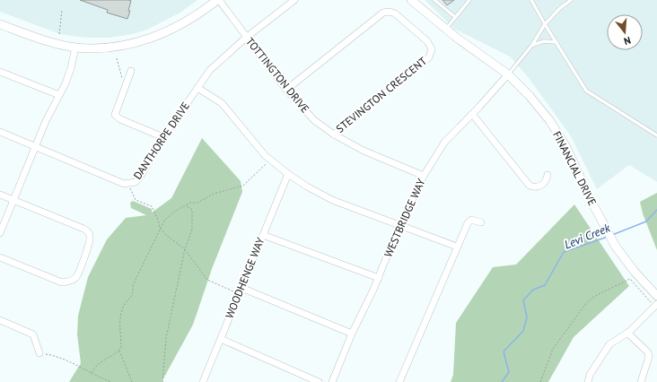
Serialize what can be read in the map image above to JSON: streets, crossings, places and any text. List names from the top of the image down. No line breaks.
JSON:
{"streets":{"street":["TOTTINGTON DRIVE","STEVINGTON CRESCENT","DANTHORPE DRIVE","FINANCIAL DRIVE","WESTBRIDGE WAY","WOODHENGE WAY"]},"crossings":[["TOTTINGTON DRIVE","STEVINGTON CRESCENT"],["TOTTINGTON DRIVE","DANTHORPE DRIVE"],["TOTTINGTON DRIVE","WESTBRIDGE WAY"],["FINANCIAL DRIVE","WESTBRIDGE WAY"]],"water":["Levi Creek"],"north":"bottom"}
